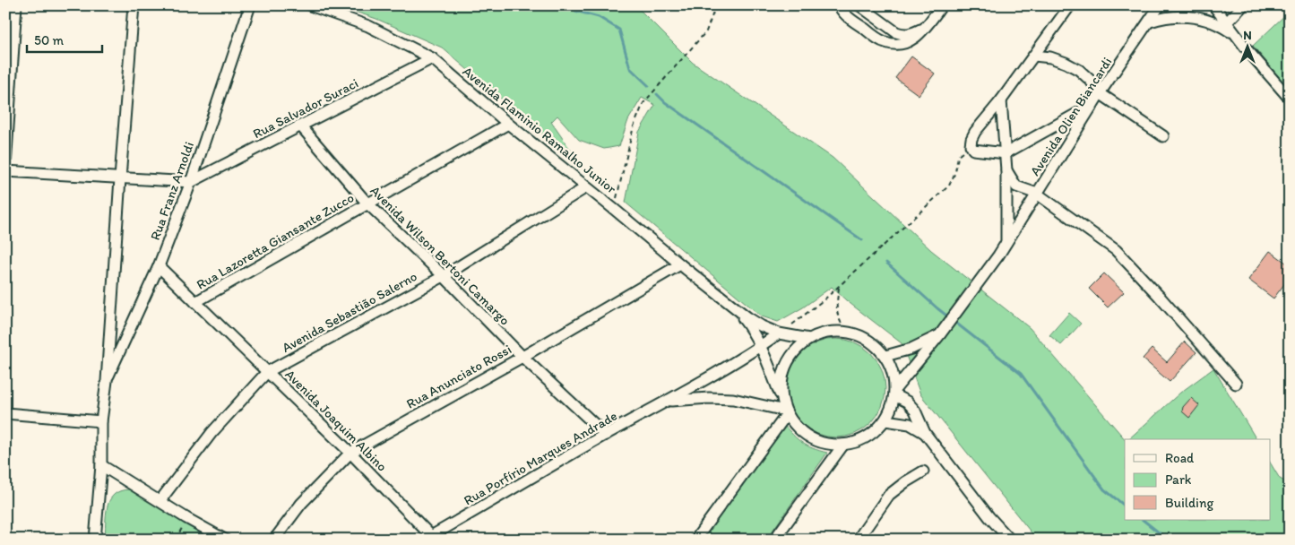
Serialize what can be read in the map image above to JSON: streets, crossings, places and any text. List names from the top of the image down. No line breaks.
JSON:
{"streets":{"street":["Rua Salvador Suraci","Avenida Olien Biancardi","Avenida Flaminio Ramalho Junior","Rua Franz Arnoldi","Rua Lazoretta Giansante Zucco","Avenida Wilson Bertoni Camargo","Avenida Sebastião Salerno","Rua Anunciato Rossi","Avenida Joaquim Albino","Rua Porfírio Marques Andrade"]},"crossings":[["Rua Salvador Suraci","Avenida Flaminio Ramalho Junior"],["Rua Salvador Suraci","Rua Franz Arnoldi"],["Rua Salvador Suraci","Avenida Wilson Bertoni Camargo"],["Avenida Olien Biancardi","Avenida Flaminio Ramalho Junior"],["Avenida Olien Biancardi","Rua Porfírio Marques Andrade"],["Avenida Flaminio Ramalho Junior","Rua Lazoretta Giansante Zucco"],["Avenida Flaminio Ramalho Junior","Avenida Sebastião Salerno"],["Avenida Flaminio Ramalho Junior","Rua Anunciato Rossi"],["Avenida Flaminio Ramalho Junior","Rua Porfírio Marques Andrade"],["Rua Franz Arnoldi","Avenida Joaquim Albino"],["Rua Lazoretta Giansante Zucco","Avenida Wilson Bertoni Camargo"],["Rua Lazoretta Giansante Zucco","Avenida Joaquim Albino"],["Avenida Wilson Bertoni Camargo","Avenida Sebastião Salerno"],["Avenida Wilson Bertoni Camargo","Rua Anunciato Rossi"],["Avenida Wilson Bertoni Camargo","Rua Porfírio Marques Andrade"],["Avenida Sebastião Salerno","Avenida Joaquim Albino"],["Rua Anunciato Rossi","Avenida Joaquim Albino"],["Avenida Joaquim Albino","Rua Porfírio Marques Andrade"]],"legend":["Road","Park","Building"],"scale_bar":"50 m","north":"top"}
